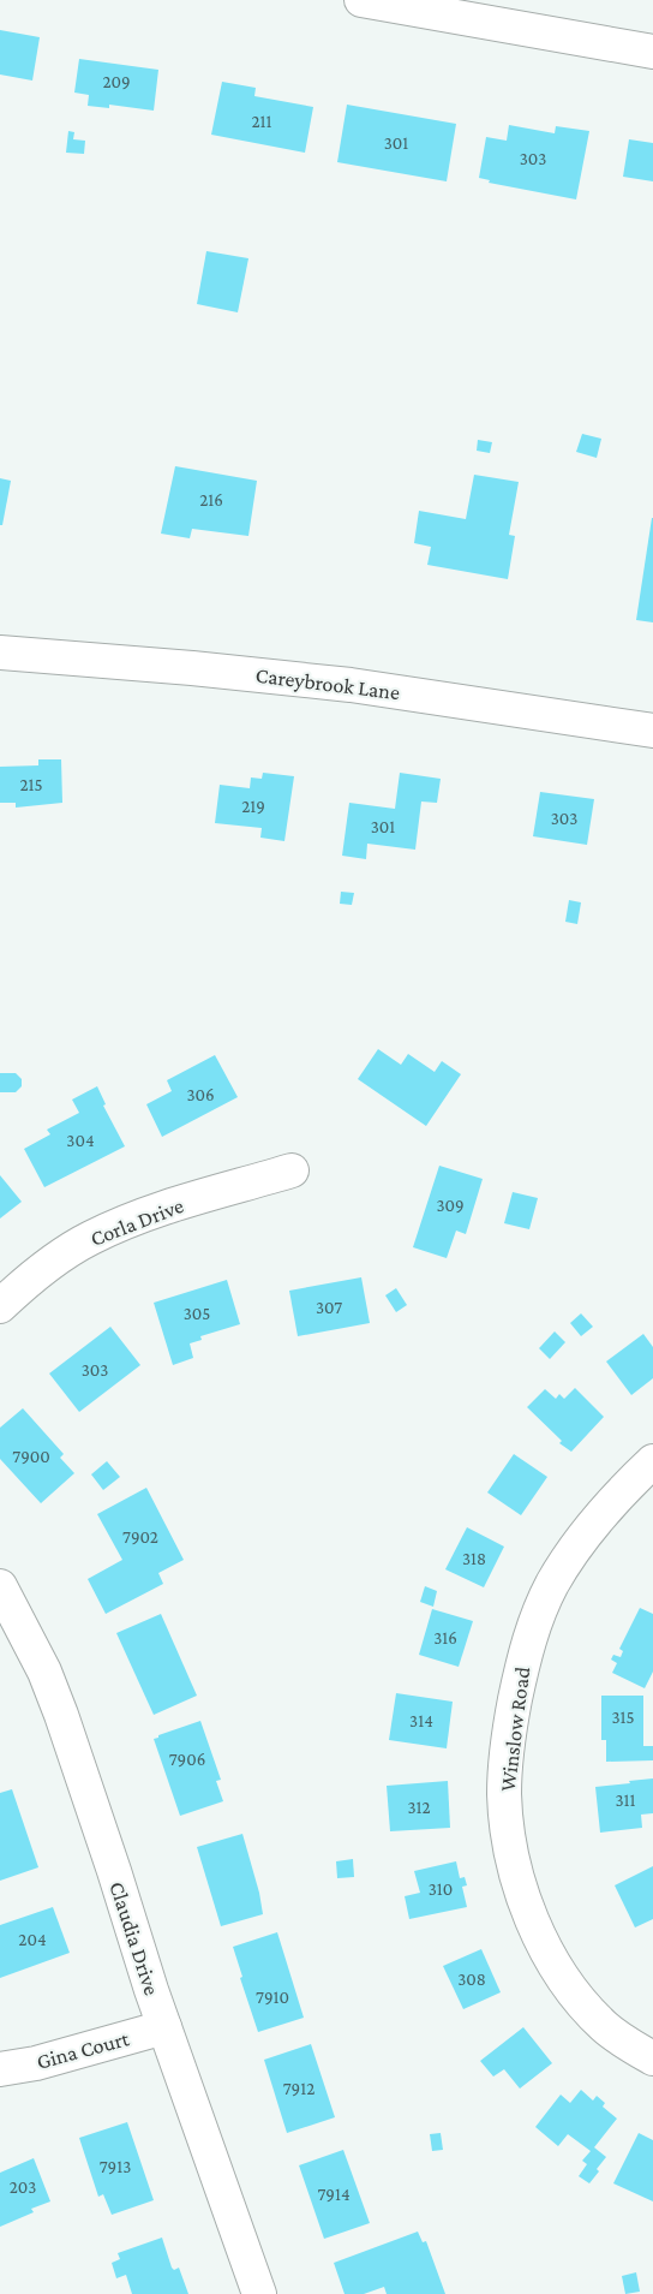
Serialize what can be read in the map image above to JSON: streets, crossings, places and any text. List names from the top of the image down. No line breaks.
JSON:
{"streets":{"street":["Careybrook Lane","Corla Drive","Winslow Road","Claudia Drive","Gina Court"]},"crossings":[["Claudia Drive","Gina Court"]],"house_numbers":["209","211","301","303","216","215","219","303","301","306","304","309","307","305","303","7900","7902","318","316","315","314","7906","311","312","310","204","308","7910","7912","7913","203","7914"]}
